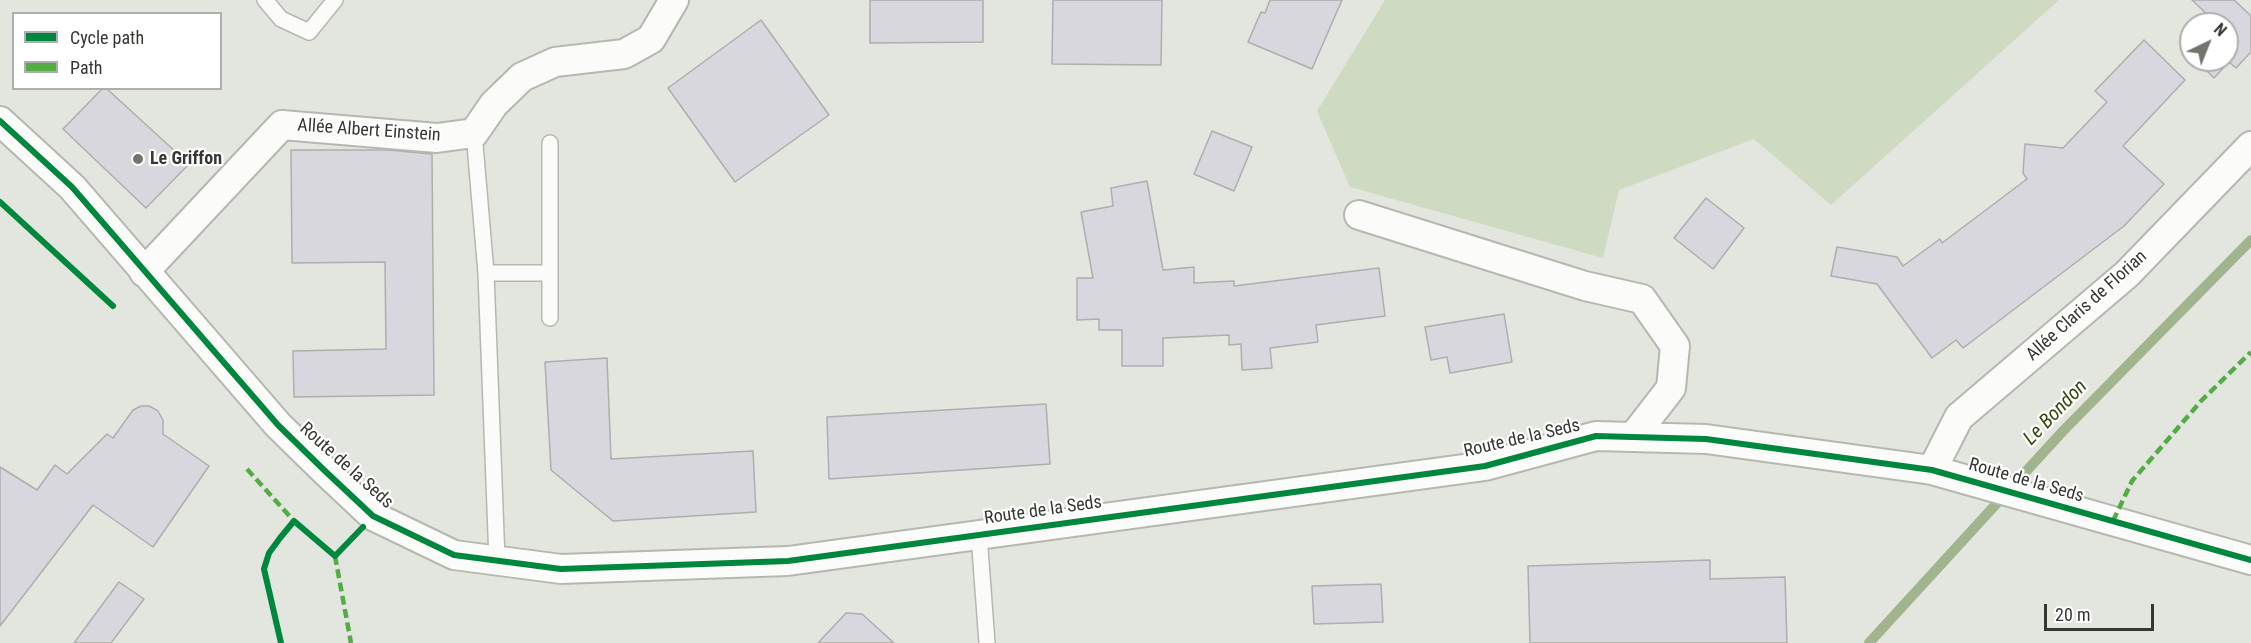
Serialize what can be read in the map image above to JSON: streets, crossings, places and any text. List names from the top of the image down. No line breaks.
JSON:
{"streets":{"street":["Allée Albert Einstein","Allée Claris de Florian","Route de la Seds"]},"crossings":[["Allée Albert Einstein","Route de la Seds"],["Allée Claris de Florian","Route de la Seds"]],"water":["Le Bondon"],"places":["Le Griffon"],"legend":["Cycle path","Path"],"scale_bar":"20 m","north":"top right"}
